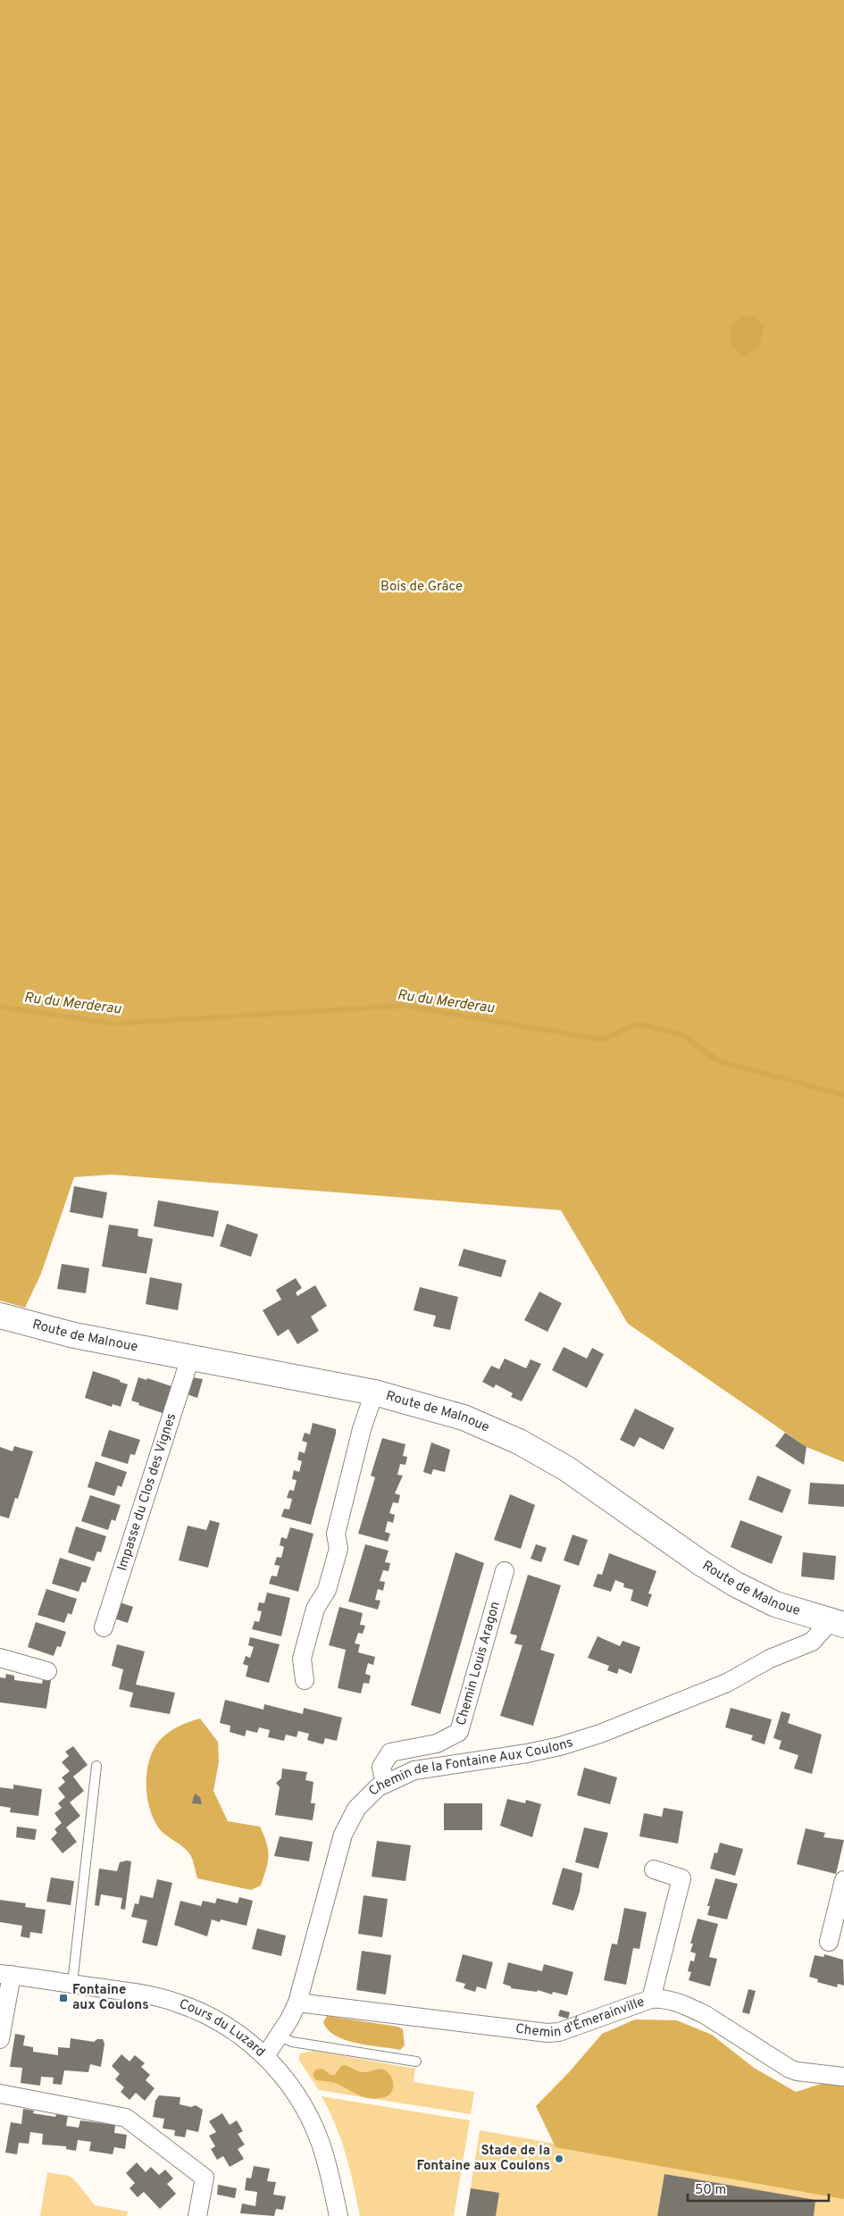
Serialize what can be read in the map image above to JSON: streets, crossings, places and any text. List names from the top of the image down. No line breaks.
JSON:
{"streets":{"main road":["Route de Malnoue"],"street":["Impasse du Clos des Vignes","Chemin Louis Aragon","Chemin de la Fontaine Aux Coulons","Chemin d'Émerainville","Cours du Luzard"]},"crossings":[["Route de Malnoue","Impasse du Clos des Vignes"],["Route de Malnoue","Chemin de la Fontaine Aux Coulons"],["Chemin Louis Aragon","Chemin de la Fontaine Aux Coulons"],["Chemin de la Fontaine Aux Coulons","Chemin d'Émerainville"],["Chemin de la Fontaine Aux Coulons","Cours du Luzard"]],"water":["Ru du Merderau"],"parks":["Bois de Grâce"],"places":{"transit":["Fontaine aux Coulons"],"other":["Stade de la Fontaine aux Coulons"]},"scale_bar":"50 m"}
